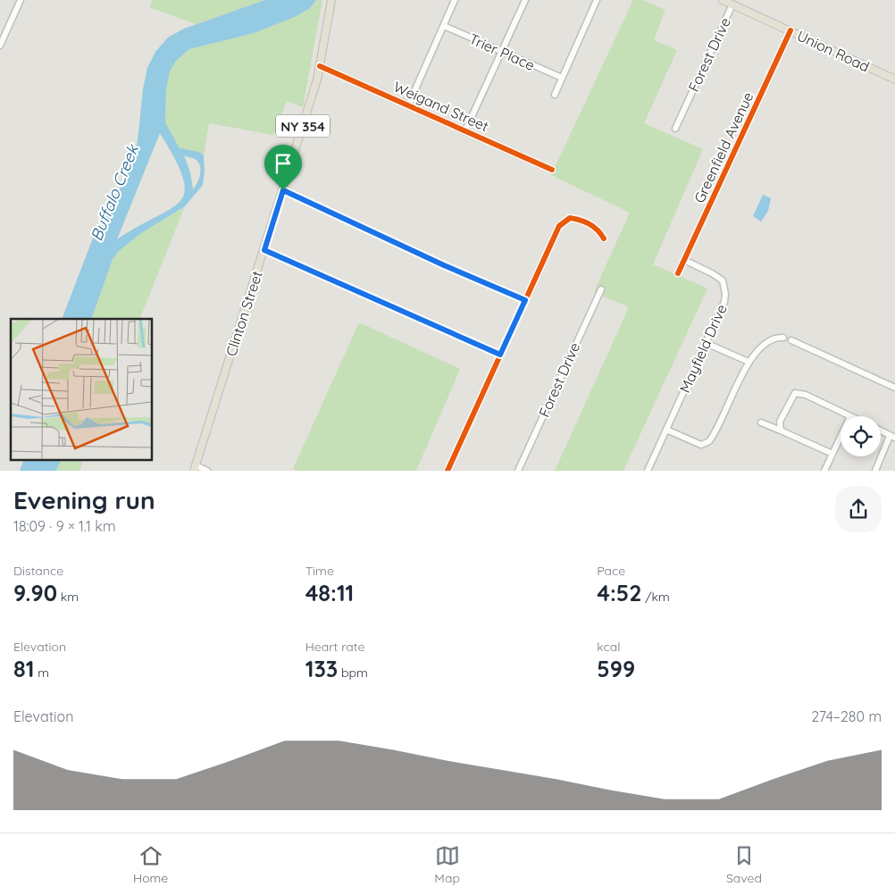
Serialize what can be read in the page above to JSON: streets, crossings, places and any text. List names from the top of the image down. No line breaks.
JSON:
{"streets":{"main road":["Union Road","NY 354","Clinton Street"],"street":["Trier Place","Forest Drive","Weigand Street","Greenfield Avenue","Mayfield Drive"]},"crossings":[["Union Road","Forest Drive"],["Union Road","Greenfield Avenue"],["Weigand Street","Clinton Street"],["Greenfield Avenue","Mayfield Drive"]],"water":["Buffalo Creek"],"page":{"heading":["Evening run","18:09 · 9 × 1.1 km"],"stats":[["Distance","9.90 km"],["Time","48:11"],["Pace","4:52 /km"],["Elevation","81 m"],["Heart rate","133 bpm"],["kcal","599"]],"chart":["Elevation","274–280 m"],"tabs":["Home","Map","Saved"]}}
